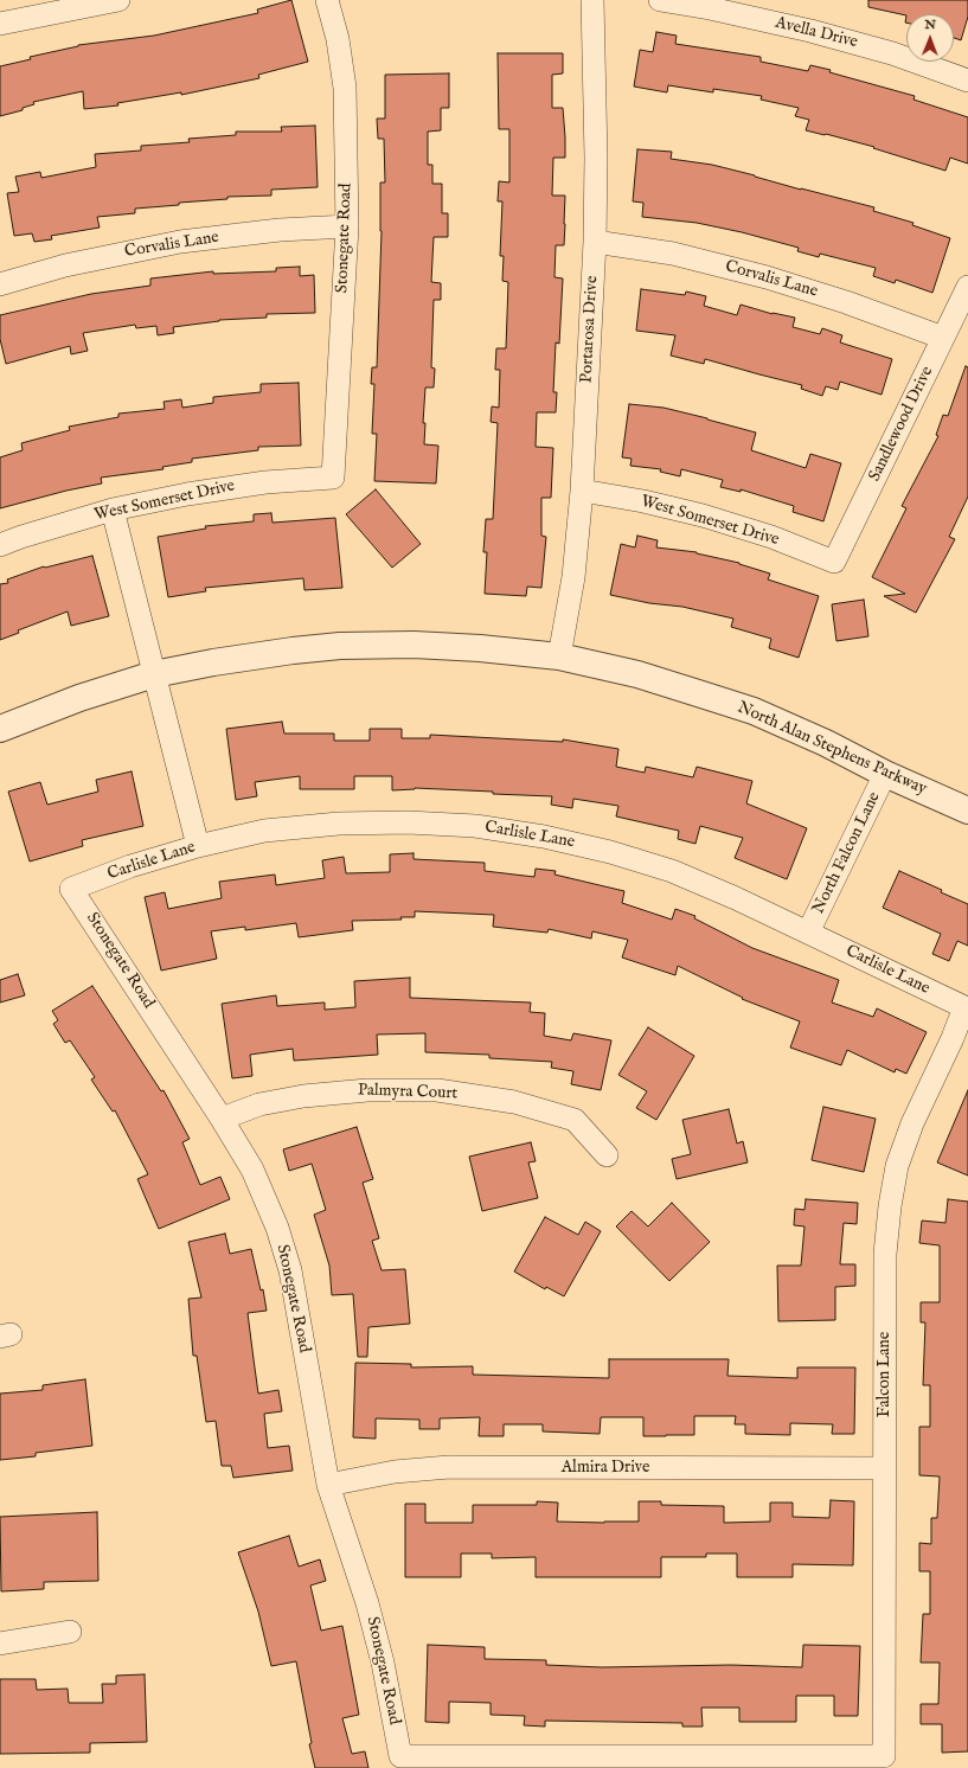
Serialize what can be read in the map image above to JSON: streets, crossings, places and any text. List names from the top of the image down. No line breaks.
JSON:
{"streets":{"street":["Avella Drive","Stonegate Road","Corvalis Lane","Portarosa Drive","Sandlewood Drive","West Somerset Drive","North Alan Stephens Parkway","Carlisle Lane","North Falcon Lane","Palmyra Court","Falcon Lane","Almira Drive"]},"crossings":[["Stonegate Road","Corvalis Lane"],["Stonegate Road","West Somerset Drive"],["Stonegate Road","Carlisle Lane"],["Stonegate Road","Palmyra Court"],["Stonegate Road","Falcon Lane"],["Stonegate Road","Almira Drive"],["Corvalis Lane","Portarosa Drive"],["Corvalis Lane","Sandlewood Drive"],["Portarosa Drive","West Somerset Drive"],["Portarosa Drive","North Alan Stephens Parkway"],["Sandlewood Drive","West Somerset Drive"],["North Alan Stephens Parkway","North Falcon Lane"],["Carlisle Lane","North Falcon Lane"],["Carlisle Lane","Falcon Lane"],["Falcon Lane","Almira Drive"]],"north":"top"}
